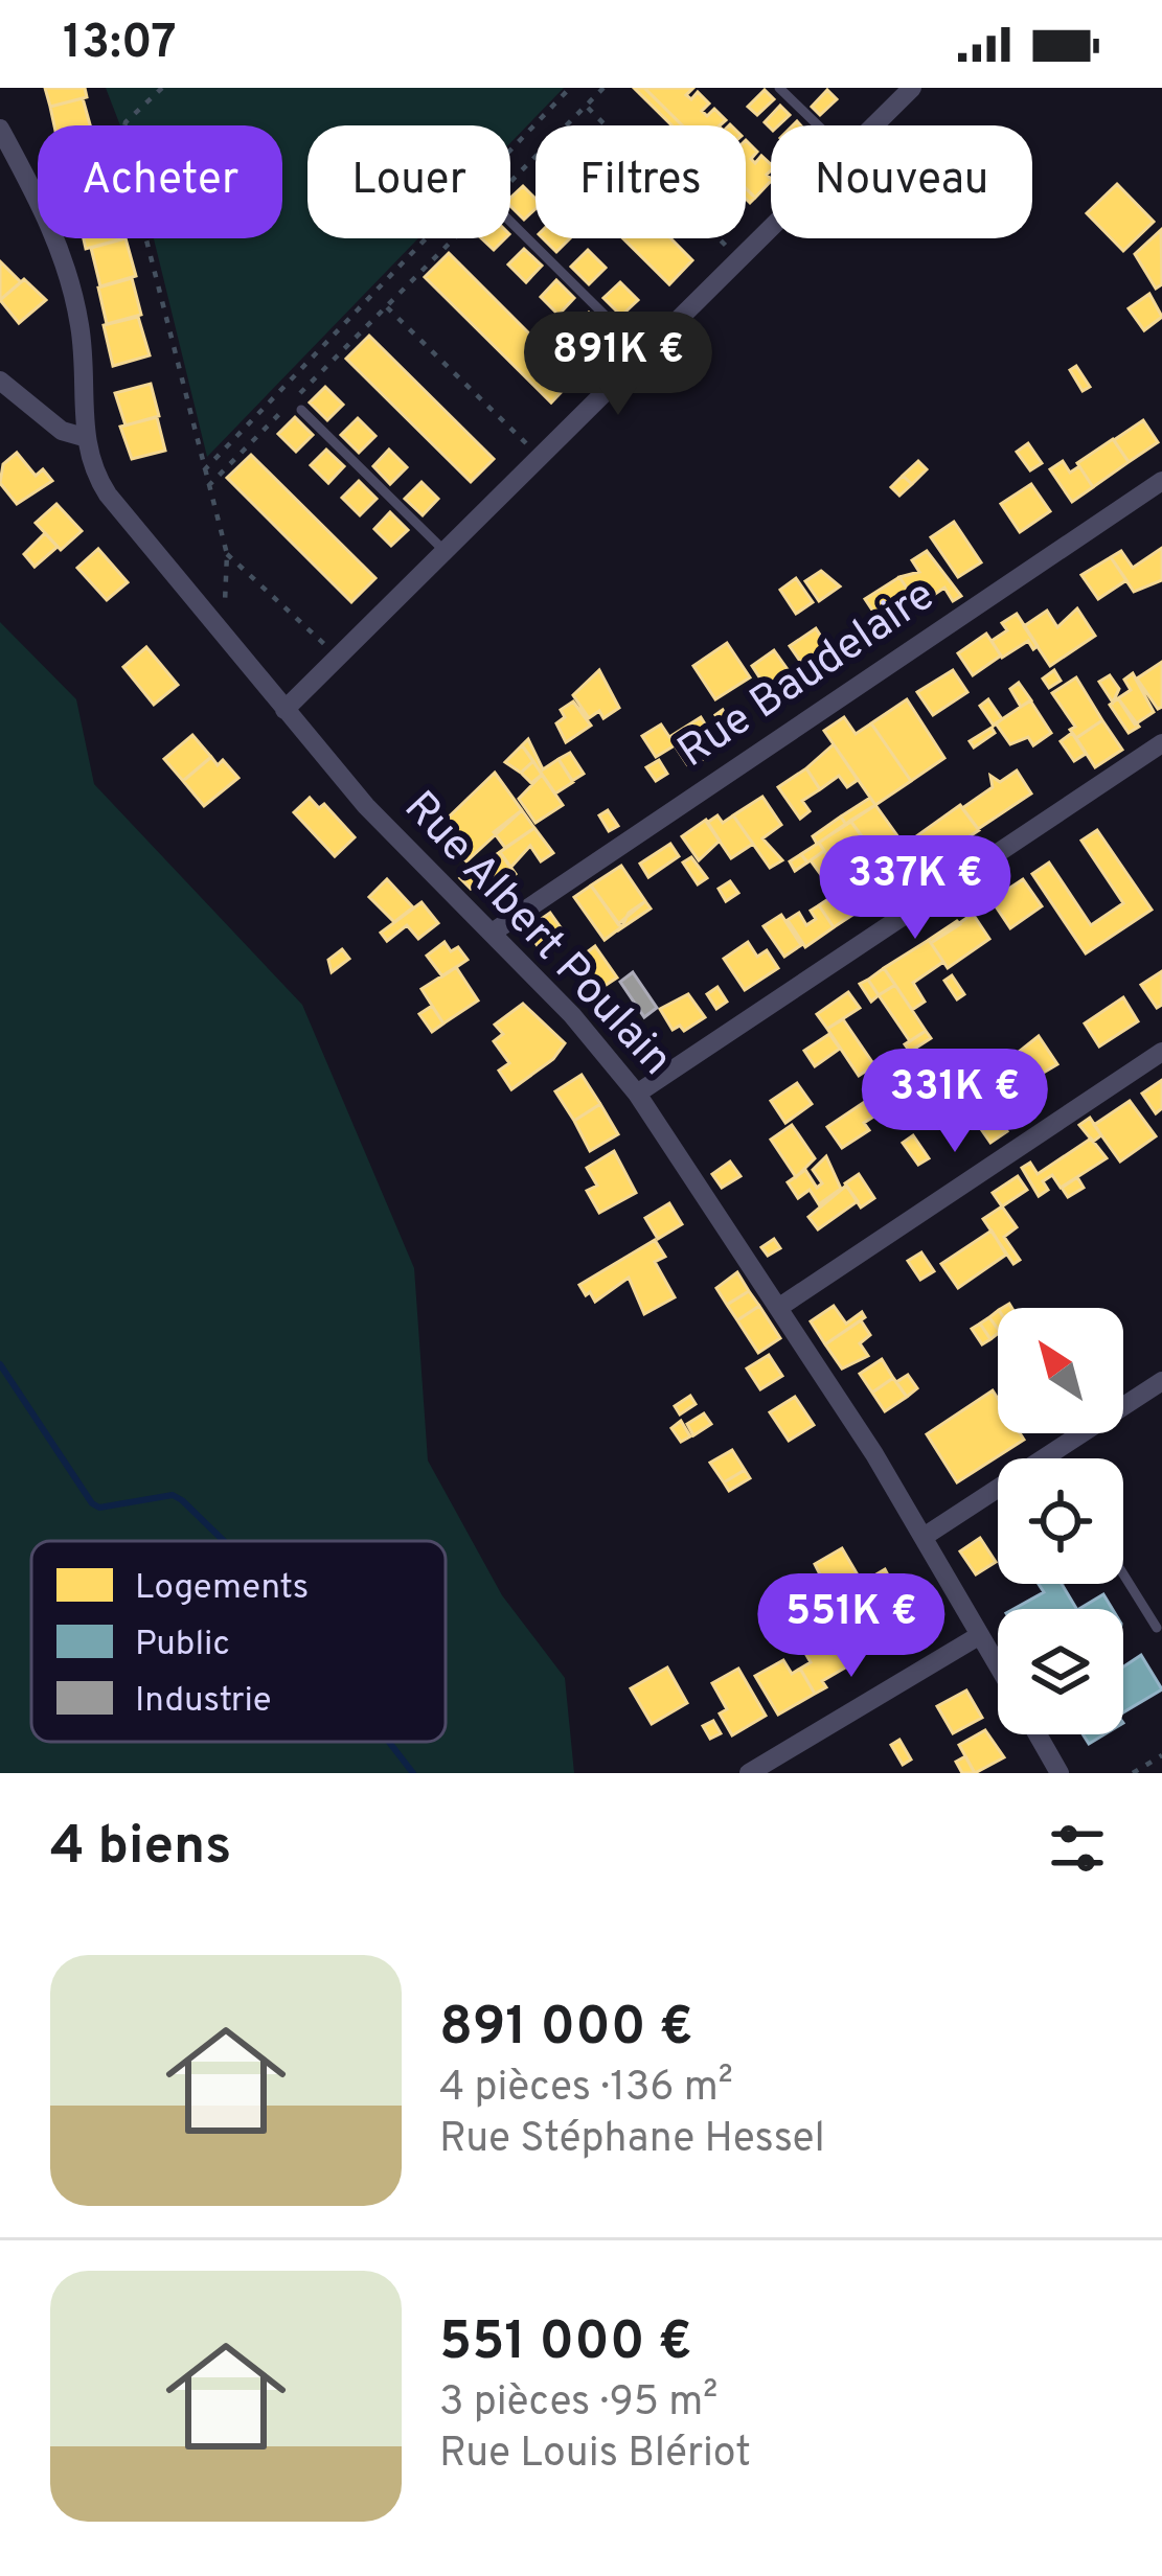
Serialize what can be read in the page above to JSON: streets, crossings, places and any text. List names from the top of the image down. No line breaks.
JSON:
{"streets":{"street":["Rue Baudelaire","Rue Albert Poulain"]},"crossings":[["Rue Baudelaire","Rue Albert Poulain"]],"legend":["Logements","Public","Industrie"],"north":"top left","page":{"status":"13:07","chip":["Acheter","Louer","Filtres","Nouveau"],"price":["891K €","337K €","331K €","551K €"],"heading":"4 biens","list":[{"name":"891 000 €","note":"4 pièces · 136 m² · Rue Stéphane Hessel"},{"name":"551 000 €","note":"3 pièces · 95 m² · Rue Louis Blériot"}]}}
